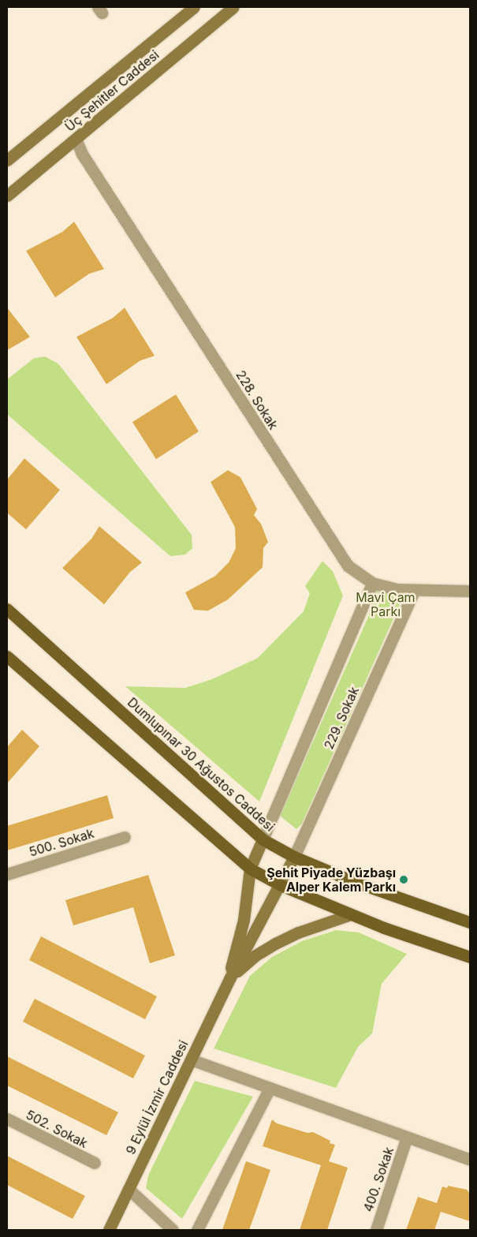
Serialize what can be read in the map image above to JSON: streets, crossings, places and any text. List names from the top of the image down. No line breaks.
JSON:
{"streets":{"main road":["Üç Şehitler Caddesi","Dumlupınar 30 Ağustos Caddesi","9 Eylül İzmir Caddesi"],"street":["228. Sokak","229. Sokak","500. Sokak","502. Sokak","400. Sokak"]},"crossings":[["Üç Şehitler Caddesi","228. Sokak"],["228. Sokak","229. Sokak"],["229. Sokak","Dumlupınar 30 Ağustos Caddesi"],["229. Sokak","9 Eylül İzmir Caddesi"],["Dumlupınar 30 Ağustos Caddesi","9 Eylül İzmir Caddesi"]],"parks":["Mavi Çam Parkı"],"places":["Şehit Piyade Yüzbaşı Alper Kalem Parkı"]}
